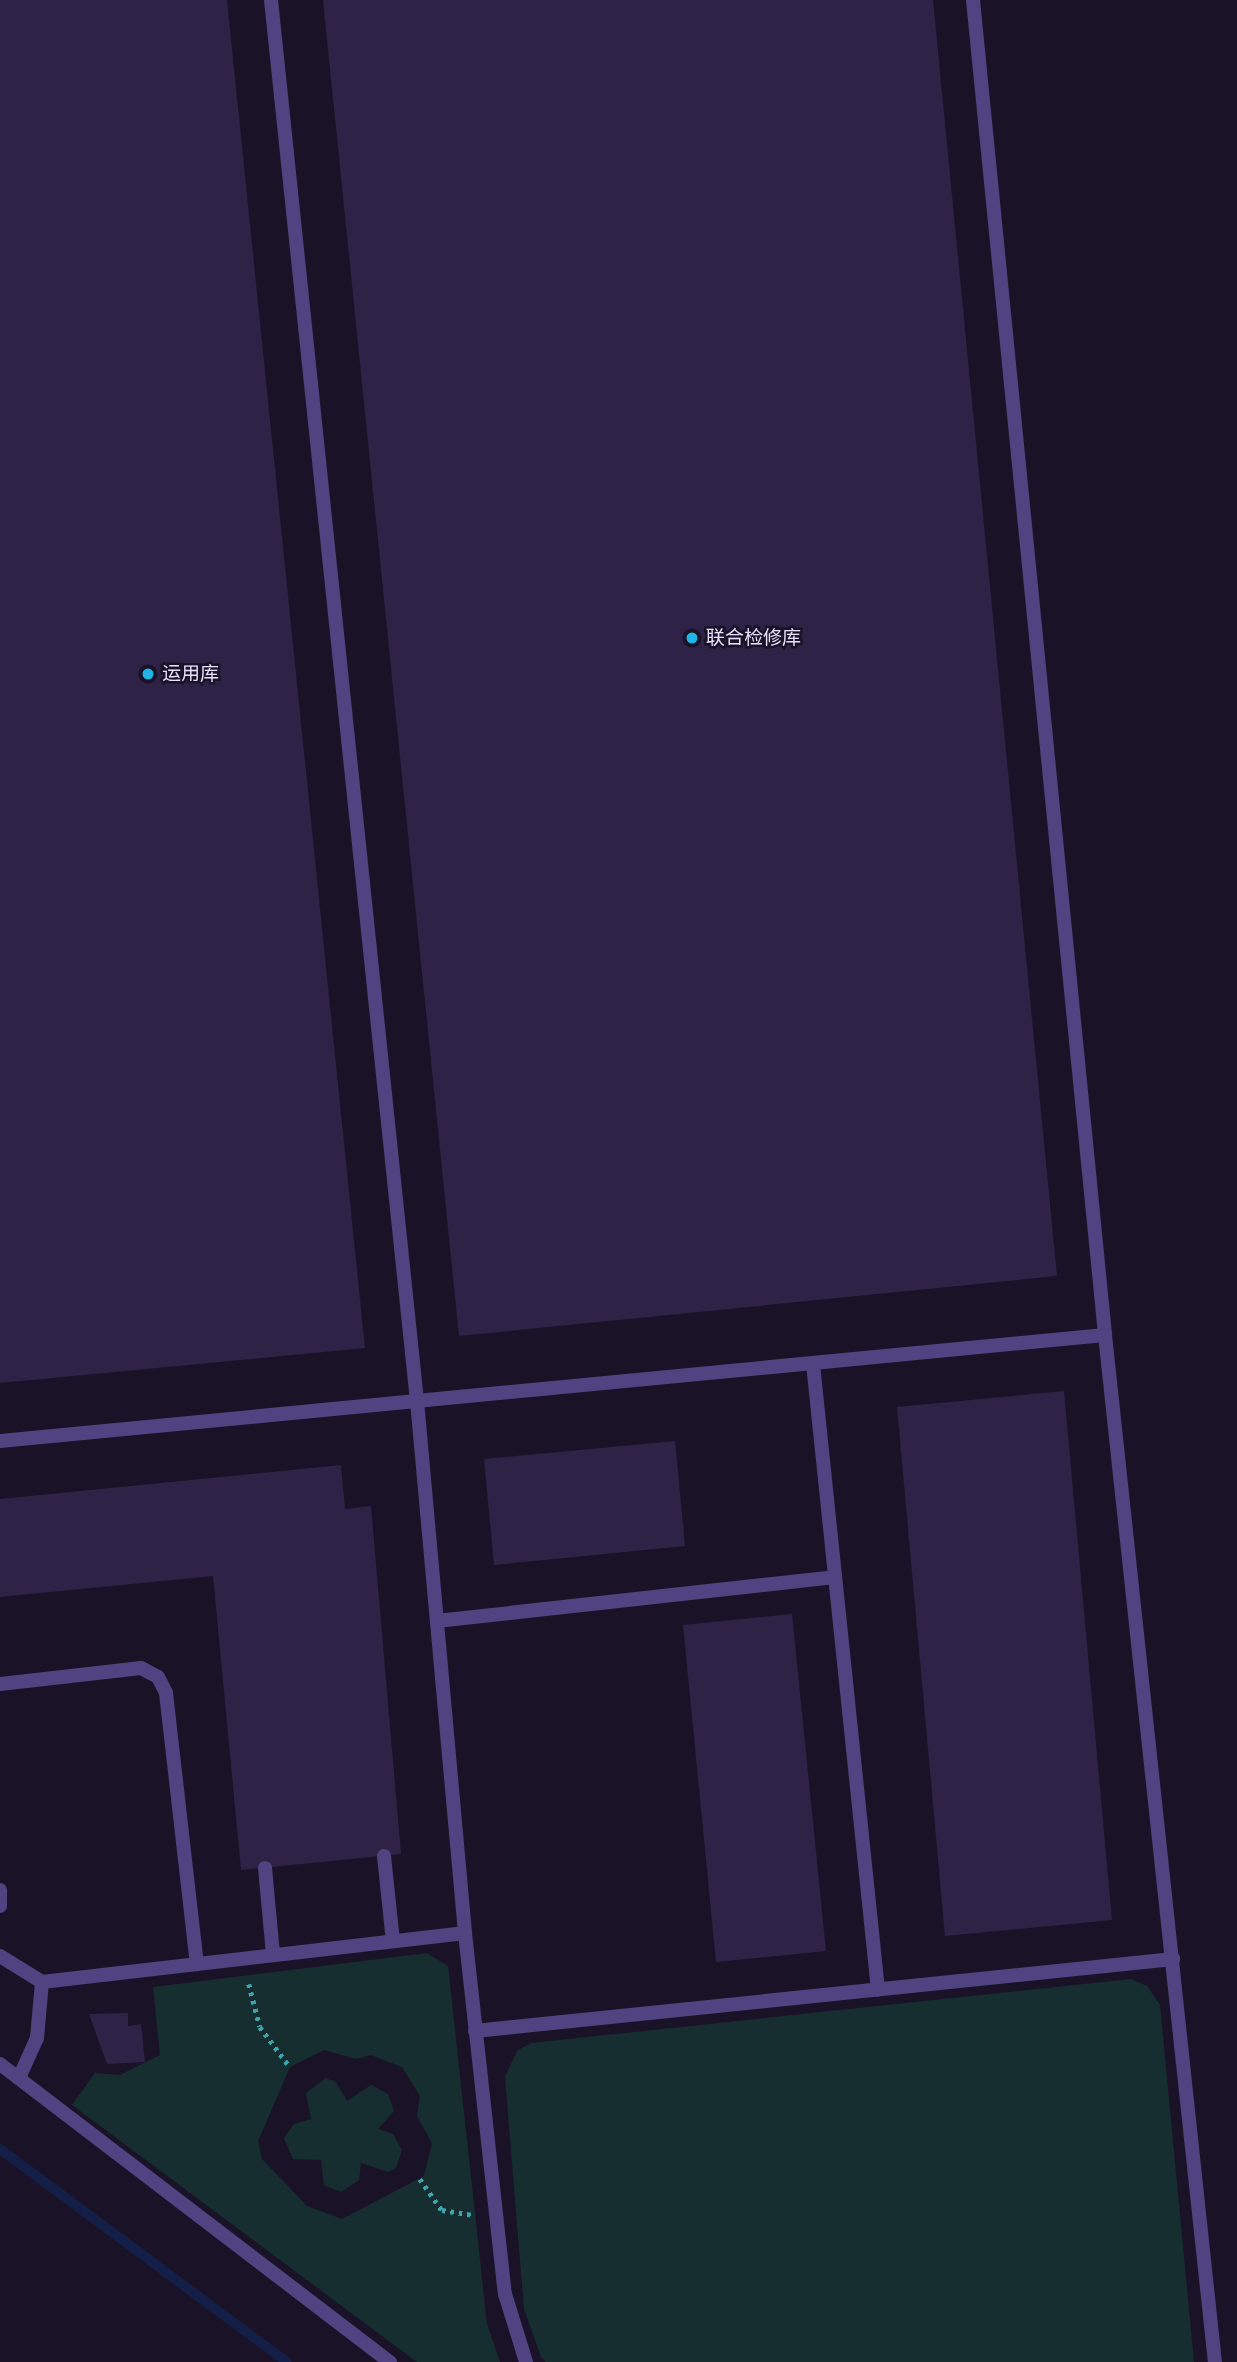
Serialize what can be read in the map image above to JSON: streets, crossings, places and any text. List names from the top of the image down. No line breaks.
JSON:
{"places":["联合检修库","运用库"]}
